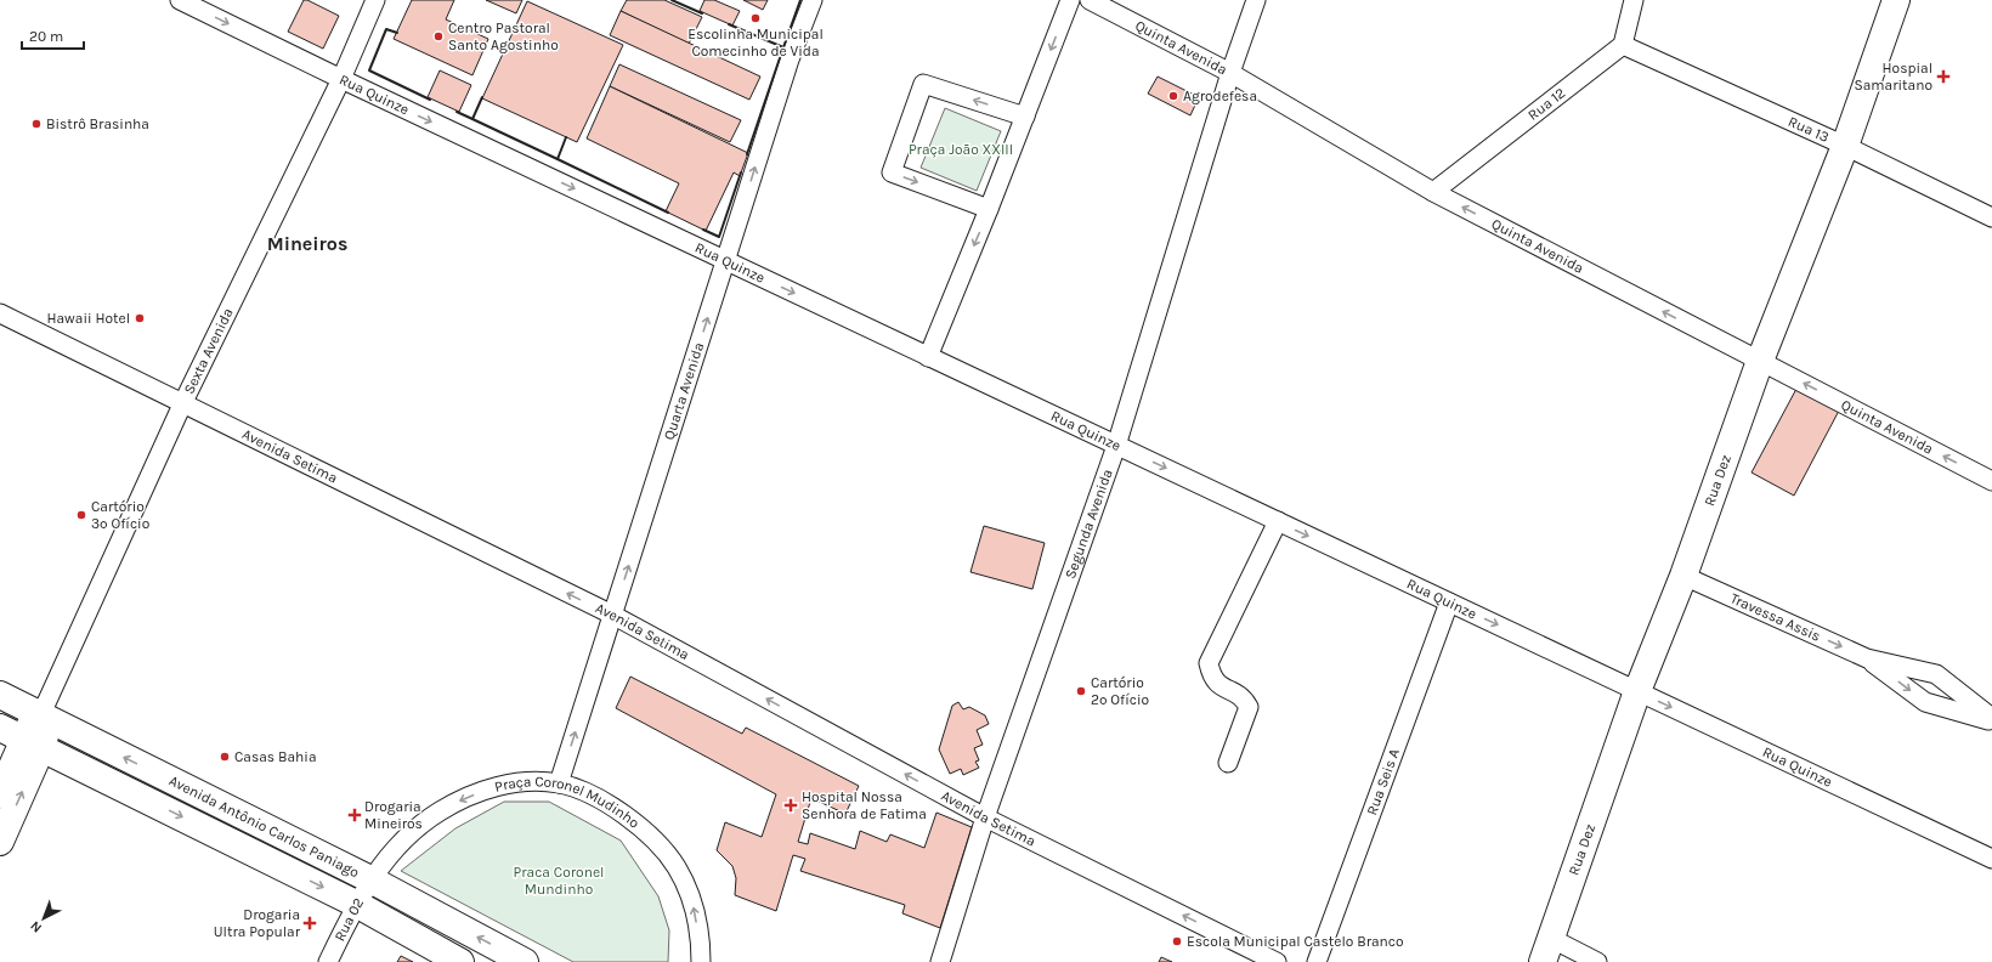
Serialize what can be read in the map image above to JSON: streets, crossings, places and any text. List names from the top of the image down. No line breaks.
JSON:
{"streets":{"main road":["Sexta Avenida","Rua Dez","Avenida Antônio Carlos Paniago"],"street":["Quinta Avenida","Rua Quinze","Rua 12","Rua 13","Quarta Avenida","Avenida Setima","Segunda Avenida","Travessa Assis","Rua Seis A","Praça Coronel Mudinho","Rua 02"]},"crossings":[["Quinta Avenida","Rua 12"],["Quinta Avenida","Rua Dez"],["Quinta Avenida","Segunda Avenida"],["Rua Quinze","Sexta Avenida"],["Rua Quinze","Quarta Avenida"],["Rua Quinze","Rua Dez"],["Rua Quinze","Segunda Avenida"],["Rua Quinze","Rua Seis A"],["Rua 12","Rua 13"],["Rua 13","Rua Dez"],["Sexta Avenida","Avenida Setima"],["Sexta Avenida","Avenida Antônio Carlos Paniago"],["Quarta Avenida","Avenida Setima"],["Quarta Avenida","Praça Coronel Mudinho"],["Avenida Setima","Segunda Avenida"],["Rua Dez","Travessa Assis"],["Praça Coronel Mudinho","Avenida Antônio Carlos Paniago"],["Praça Coronel Mudinho","Rua 02"],["Avenida Antônio Carlos Paniago","Rua 02"]],"one_way":["Quinta Avenida","Rua Quinze","Quarta Avenida","Avenida Setima"],"districts":["Mineiros"],"parks":["Praça João XXIII","Praca Coronel Mundinho"],"places":{"other":["Escolinha Municipal Comecinho de Vida","Centro Pastoral Santo Agostinho","Agrodefesa","Bistrô Brasinha","Hawaii Hotel","Cartório 3º Ofício","Cartório 2º Ofício","Casas Bahia","Escola Municipal Castelo Branco"],"health":["Hospial Samaritano","Hospital Nossa Senhora de Fatima","Drogaria Mineiros","Drogaria Ultra Popular"]},"scale_bar":"20 m","north":"bottom left"}
